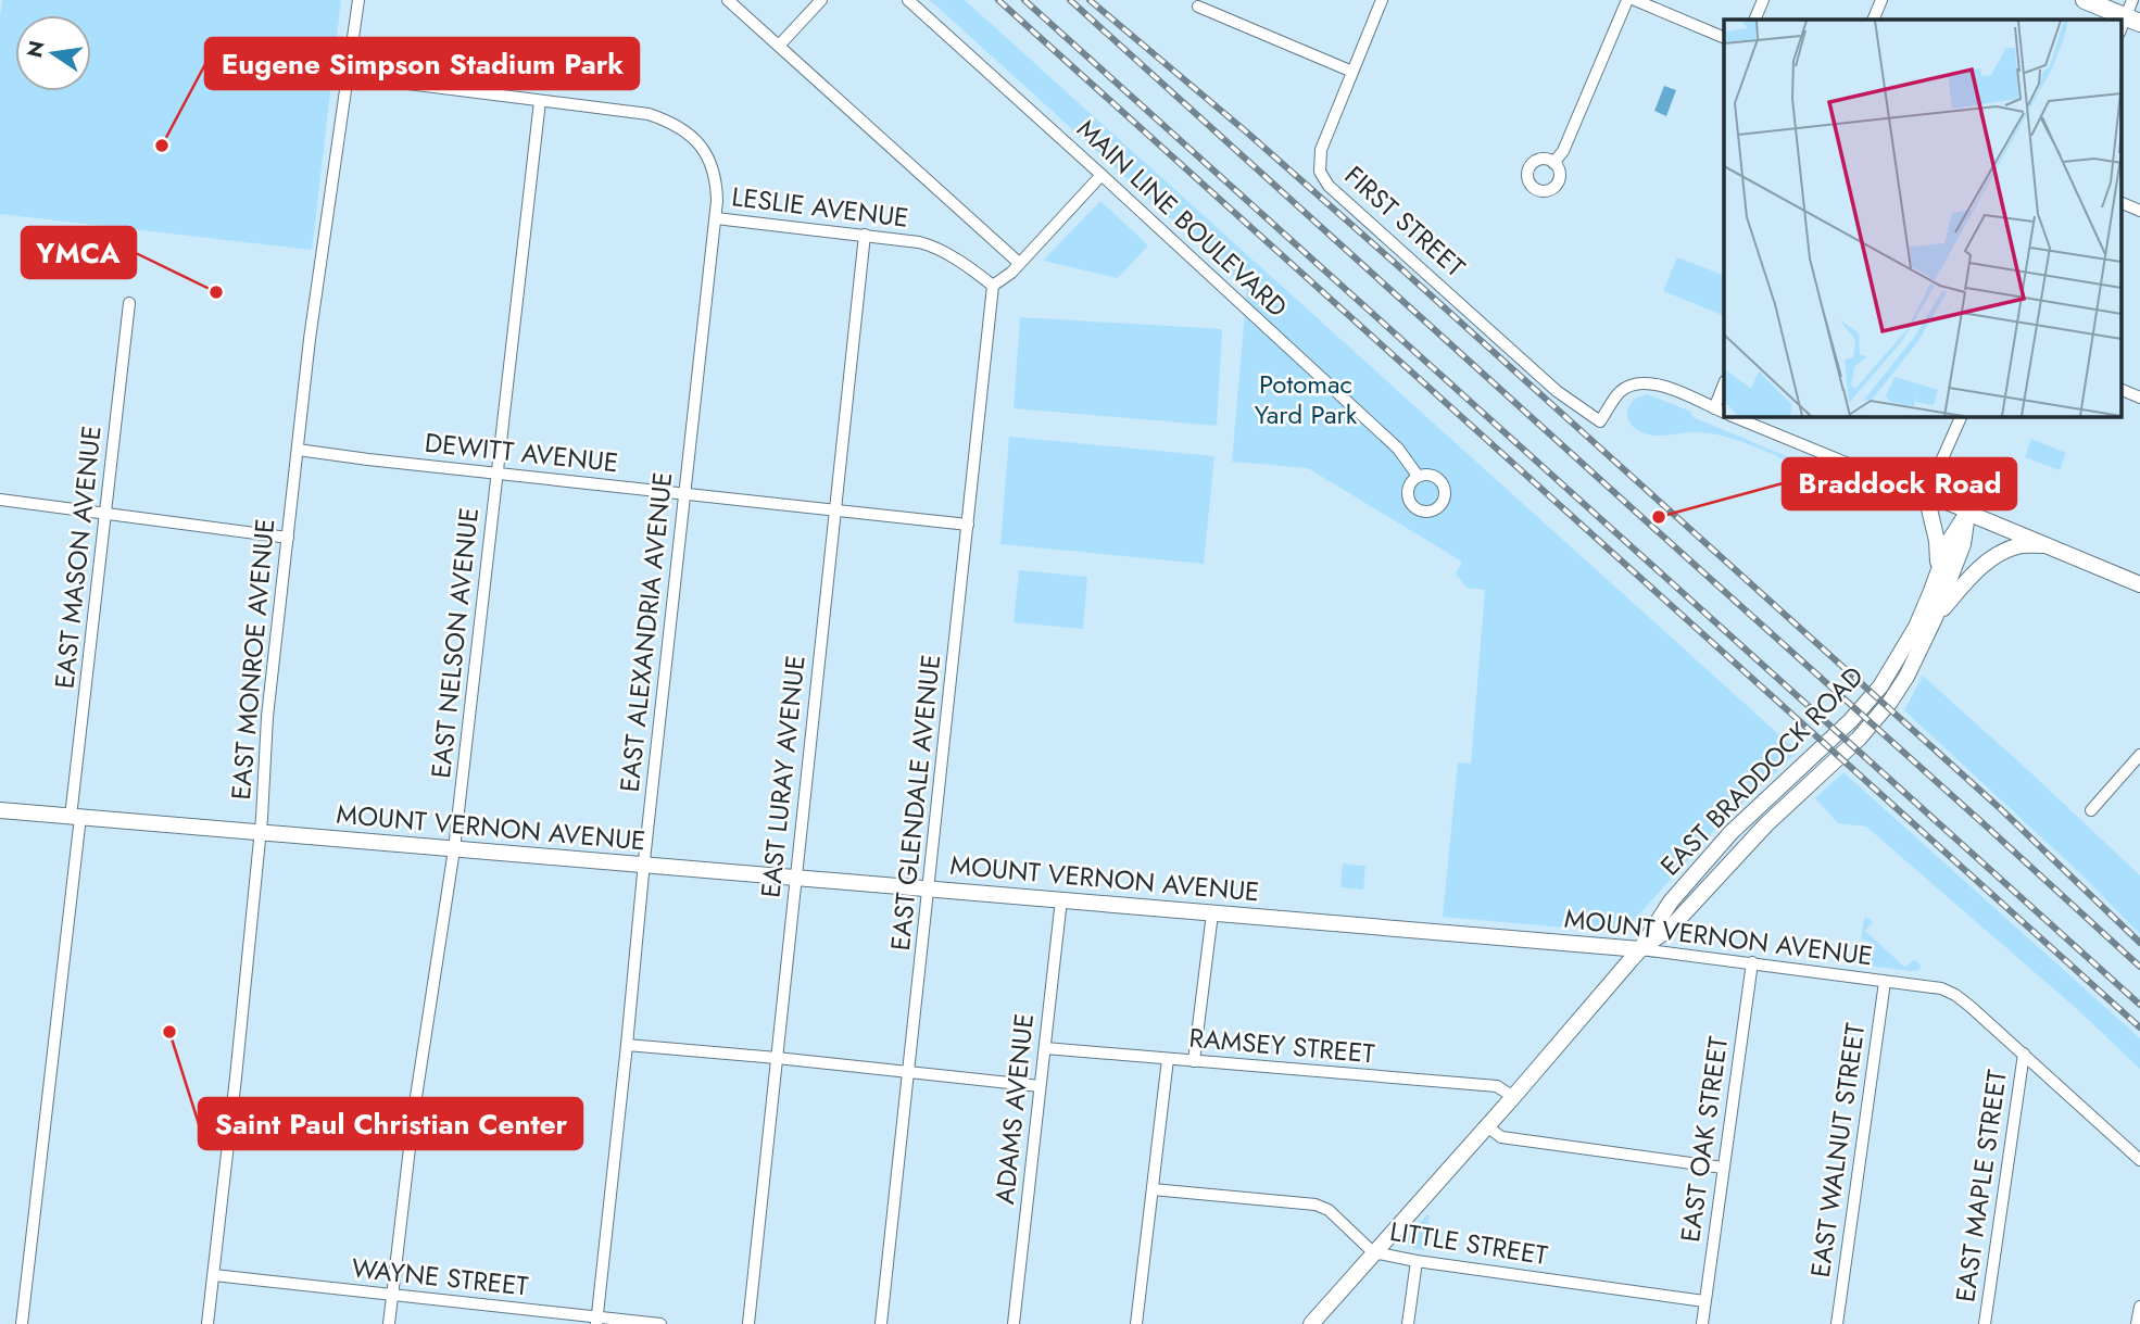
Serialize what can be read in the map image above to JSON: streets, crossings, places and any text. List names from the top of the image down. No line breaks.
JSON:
{"streets":{"main road":["EAST BRADDOCK ROAD","MOUNT VERNON AVENUE"],"street":["LESLIE AVENUE","MAIN LINE BOULEVARD","FIRST STREET","DEWITT AVENUE","EAST MASON AVENUE","EAST ALEXANDRIA AVENUE","EAST NELSON AVENUE","EAST MONROE AVENUE","EAST LURAY AVENUE","EAST GLENDALE AVENUE","RAMSEY STREET","ADAMS AVENUE","EAST OAK STREET","EAST WALNUT STREET","EAST MAPLE STREET","LITTLE STREET","WAYNE STREET"]},"crossings":[["LESLIE AVENUE","EAST ALEXANDRIA AVENUE"],["LESLIE AVENUE","EAST NELSON AVENUE"],["LESLIE AVENUE","EAST MONROE AVENUE"],["LESLIE AVENUE","EAST LURAY AVENUE"],["LESLIE AVENUE","EAST GLENDALE AVENUE"],["DEWITT AVENUE","EAST ALEXANDRIA AVENUE"],["DEWITT AVENUE","EAST NELSON AVENUE"],["DEWITT AVENUE","EAST MONROE AVENUE"],["DEWITT AVENUE","EAST LURAY AVENUE"],["DEWITT AVENUE","EAST GLENDALE AVENUE"],["EAST MASON AVENUE","MOUNT VERNON AVENUE"],["EAST ALEXANDRIA AVENUE","MOUNT VERNON AVENUE"],["EAST ALEXANDRIA AVENUE","WAYNE STREET"],["EAST NELSON AVENUE","MOUNT VERNON AVENUE"],["EAST NELSON AVENUE","WAYNE STREET"],["EAST MONROE AVENUE","MOUNT VERNON AVENUE"],["EAST MONROE AVENUE","WAYNE STREET"],["EAST BRADDOCK ROAD","MOUNT VERNON AVENUE"],["EAST BRADDOCK ROAD","RAMSEY STREET"],["EAST BRADDOCK ROAD","LITTLE STREET"],["EAST LURAY AVENUE","MOUNT VERNON AVENUE"],["EAST GLENDALE AVENUE","MOUNT VERNON AVENUE"],["MOUNT VERNON AVENUE","ADAMS AVENUE"],["MOUNT VERNON AVENUE","EAST OAK STREET"],["MOUNT VERNON AVENUE","EAST WALNUT STREET"],["MOUNT VERNON AVENUE","EAST MAPLE STREET"],["RAMSEY STREET","ADAMS AVENUE"],["EAST OAK STREET","LITTLE STREET"]],"parks":["Potomac Yard Park"],"places":["Eugene Simpson Stadium Park","YMCA","Braddock Road","Saint Paul Christian Center"],"north":"left"}
